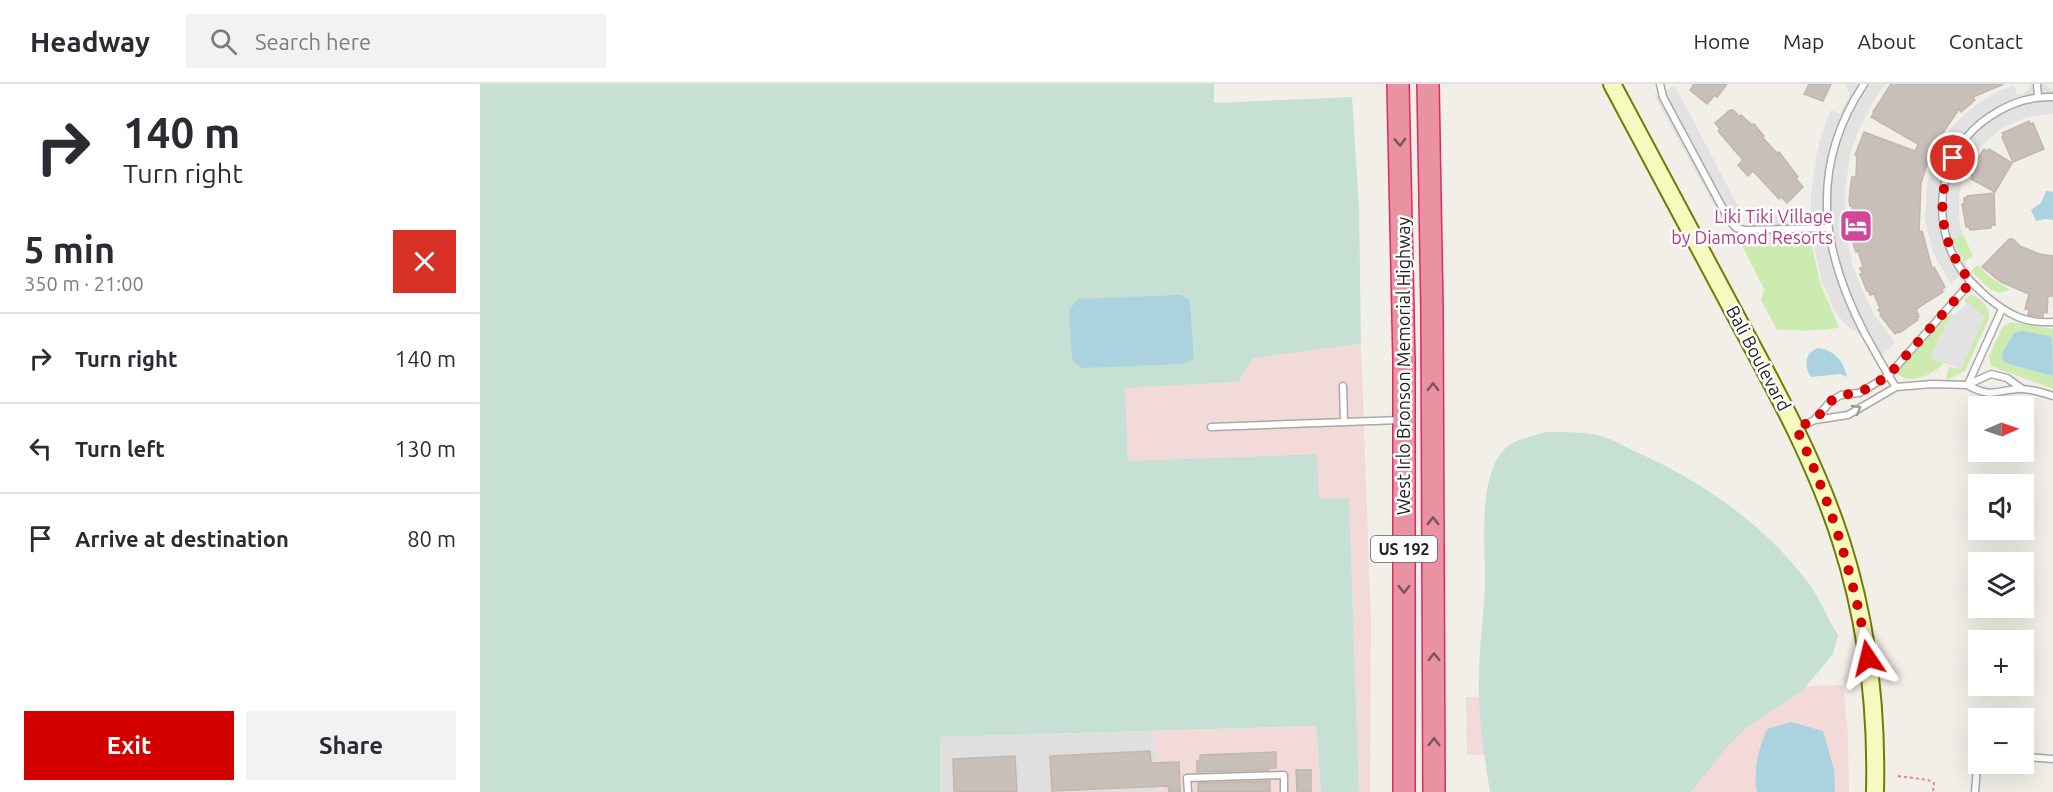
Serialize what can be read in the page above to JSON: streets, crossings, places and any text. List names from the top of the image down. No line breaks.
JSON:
{"streets":{"highway":["West Irlo Bronson Memorial Highway","US 192"],"street":["Bali Boulevard"]},"places":{"hotel":["Liki Tiki Village by Diamond Resorts"]},"north":"right","page":{"header":"Headway","search":"Search here","nav":["Home","Map","About","Contact"],"turn":["140 m","Turn right"],"heading":["5 min","350 m · 21:00"],"list":[{"name":"Turn right","value":"140 m"},{"name":"Turn left","value":"130 m"},{"name":"Arrive at destination","value":"80 m"}],"map_buttons":["+","−"],"buttons":["Exit","Share"]}}
